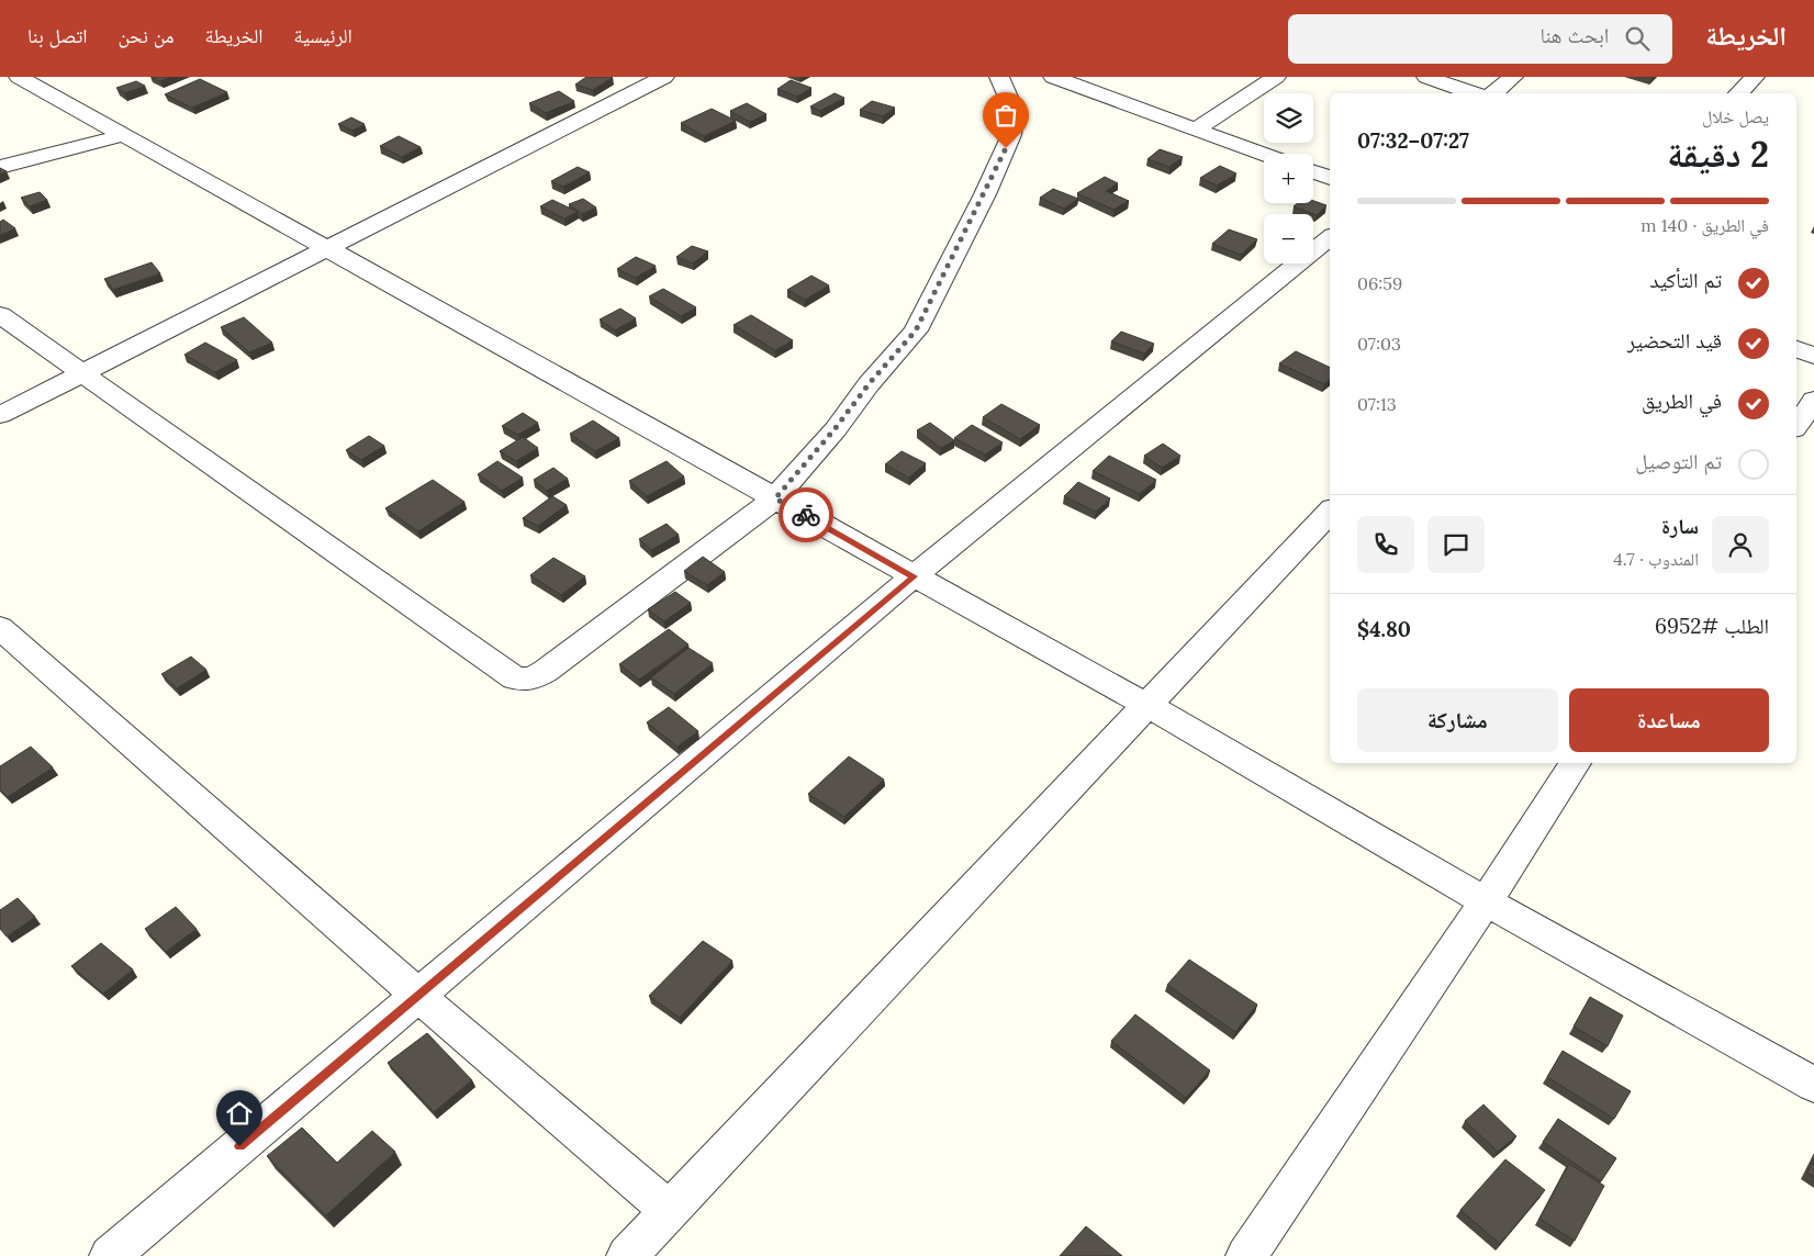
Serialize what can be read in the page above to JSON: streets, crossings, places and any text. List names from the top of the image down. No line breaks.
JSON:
{"page":{"header":"الخريطة","search":"ابحث هنا","nav":["الرئيسية","الخريطة","من نحن","اتصل بنا"],"map_buttons":["+","−"],"heading":["2 دقيقة","يصل خلال","07:27–07:32"],"panel":["سارة","المندوب · 4.7","الطلب #6952","$4.80"],"bar":"في الطريق · 140 m","list":[["تم التأكيد","06:59"],["قيد التحضير","07:03"],["في الطريق","07:13"],"تم التوصيل"],"buttons":["مساعدة","مشاركة"]}}
